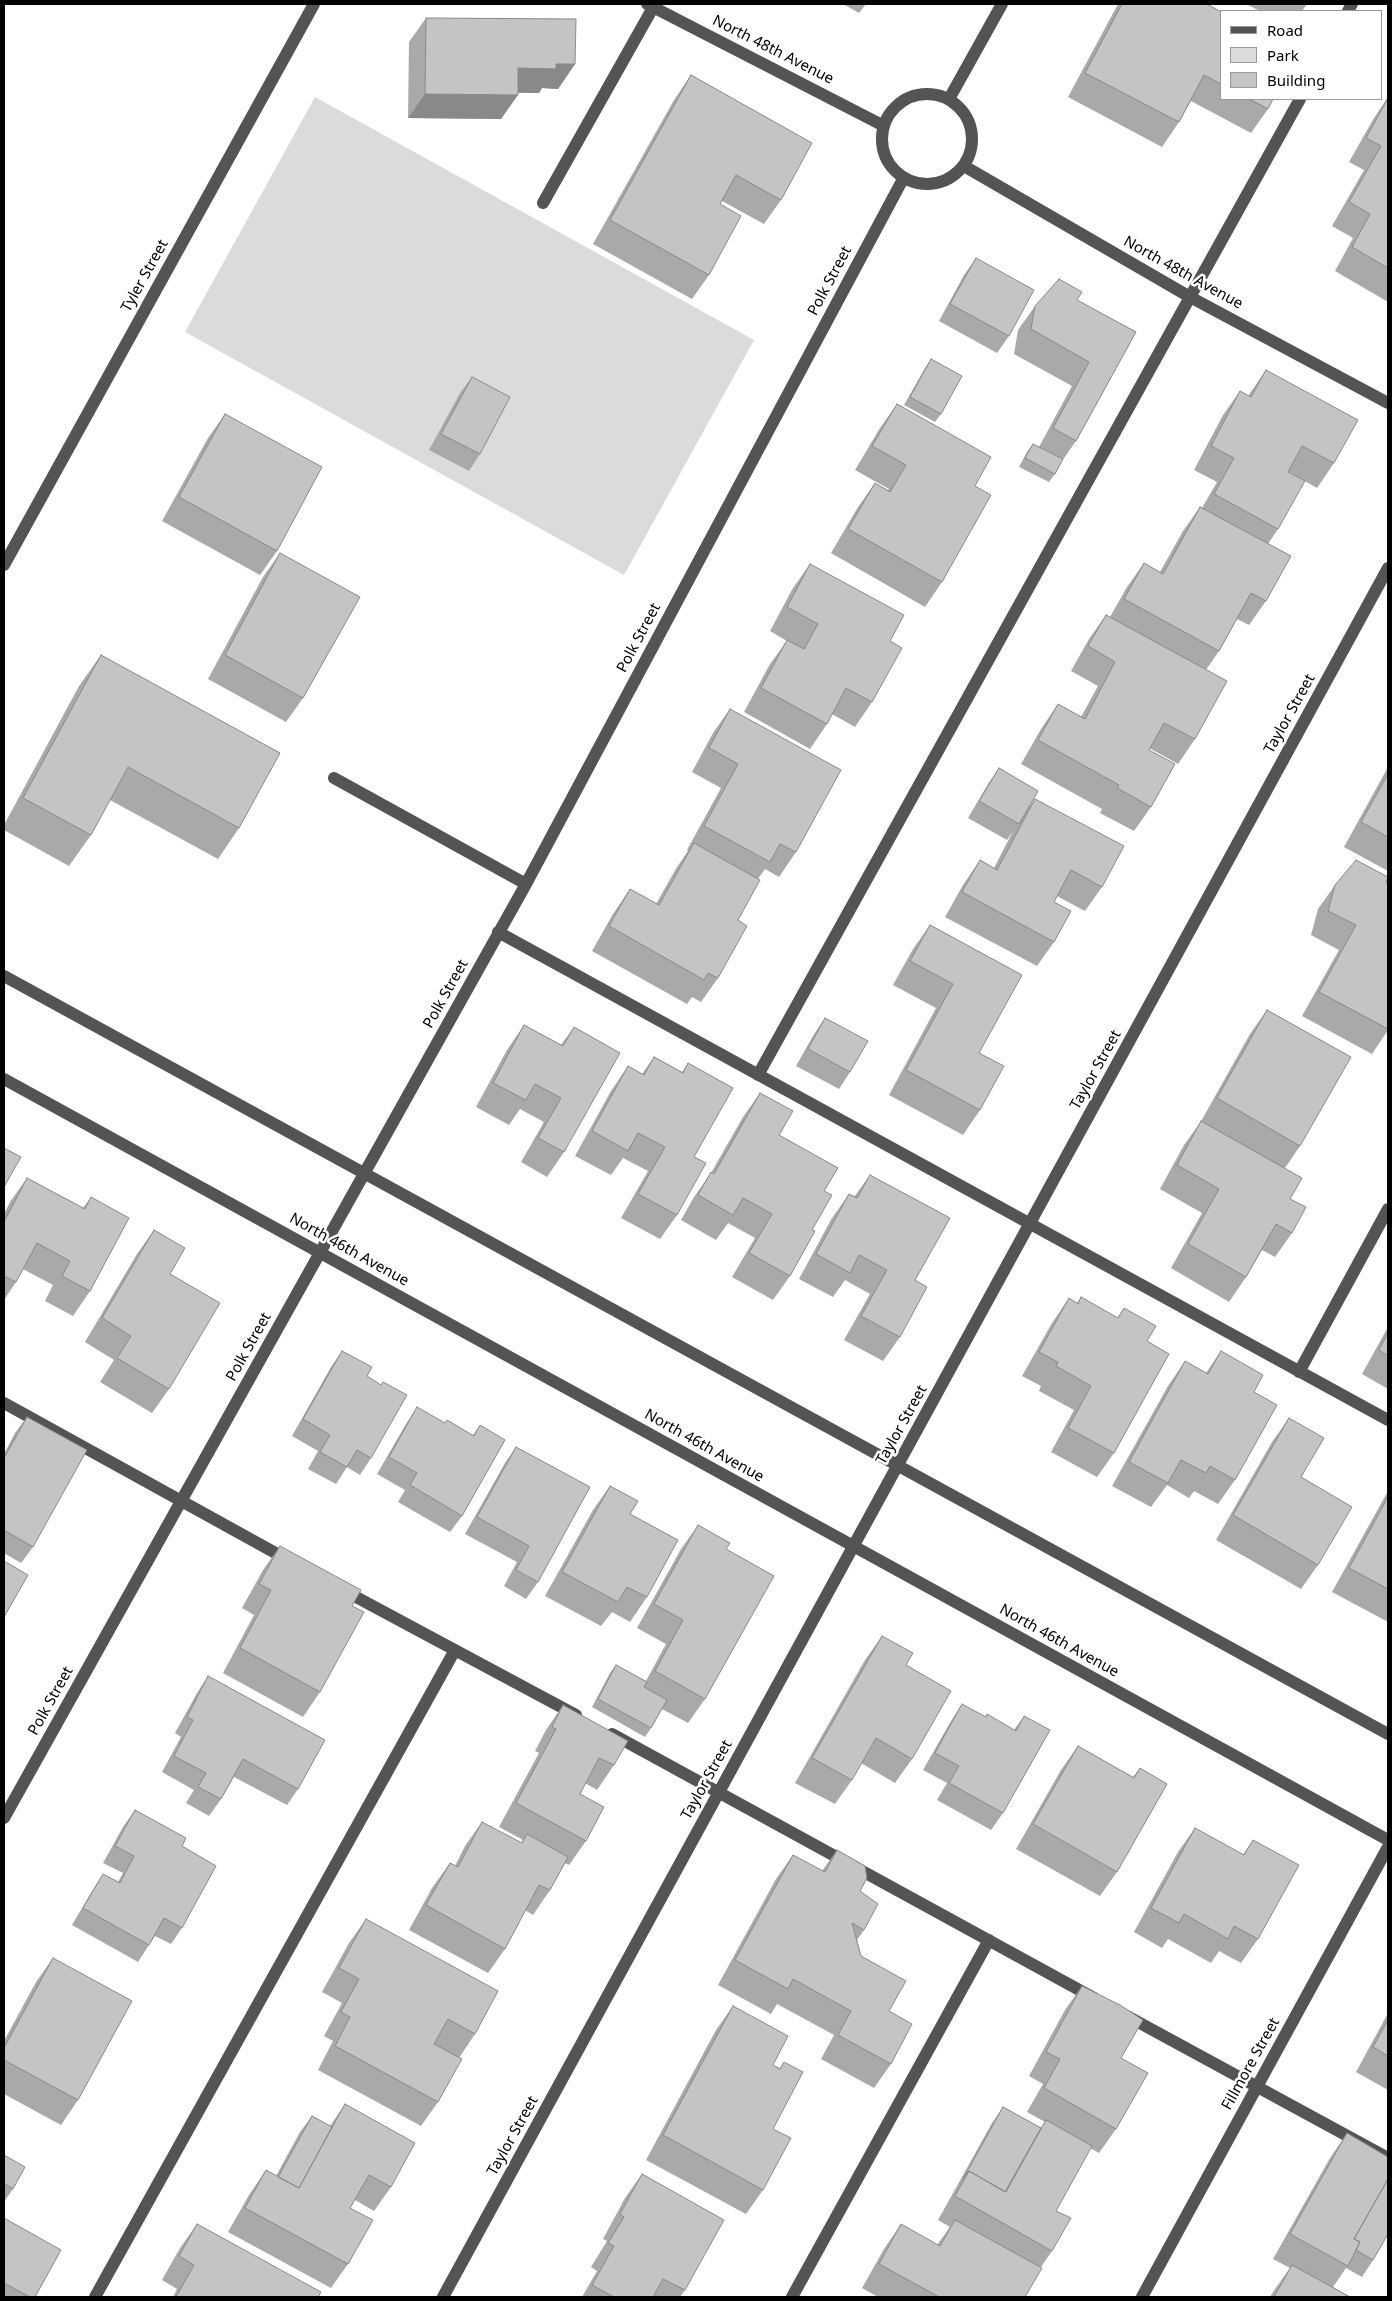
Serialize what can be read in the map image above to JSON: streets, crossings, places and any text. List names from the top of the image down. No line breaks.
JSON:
{"streets":{"street":["North 48th Avenue","Tyler Street","Polk Street","Taylor Street","North 46th Avenue","Fillmore Street"]},"crossings":[["North 48th Avenue","Polk Street"],["Polk Street","North 46th Avenue"],["Taylor Street","North 46th Avenue"]],"legend":["Road","Park","Building"]}
